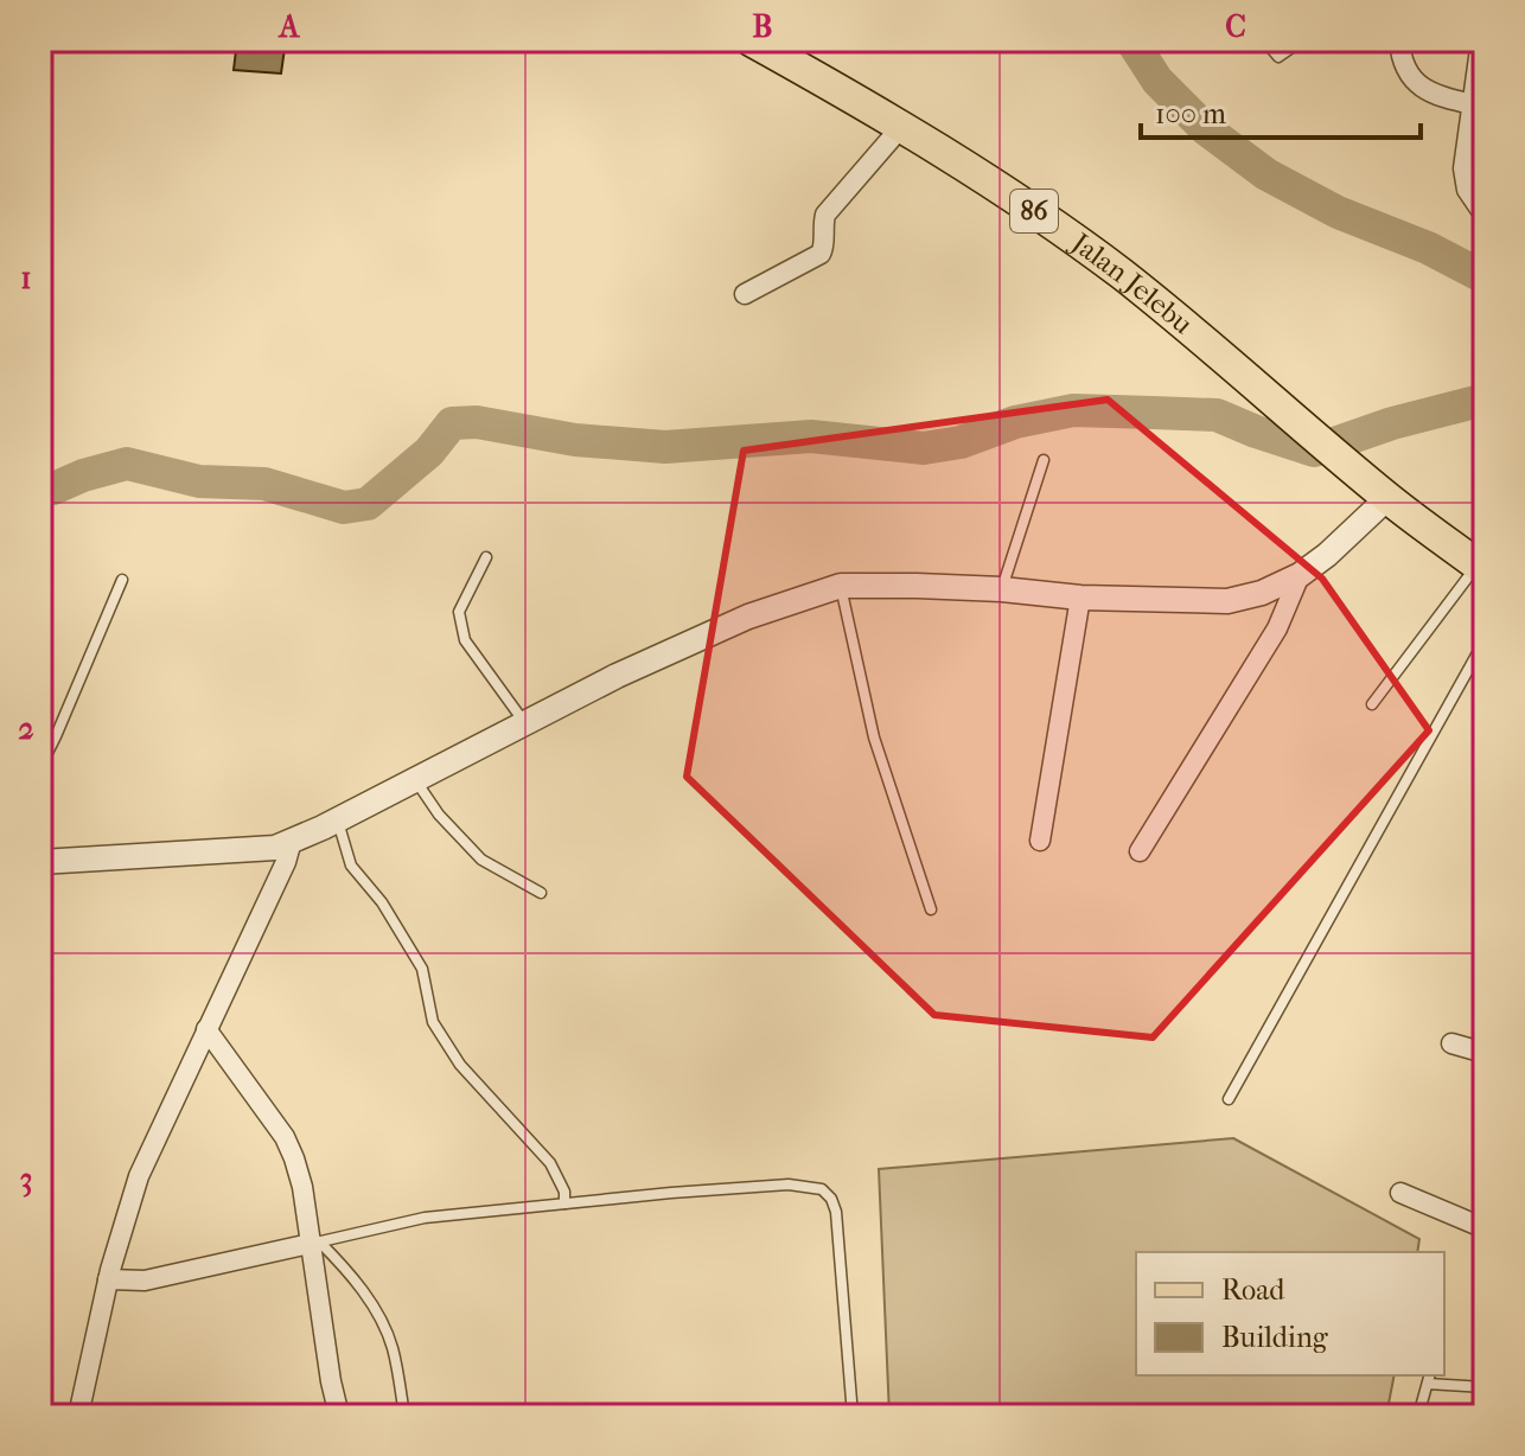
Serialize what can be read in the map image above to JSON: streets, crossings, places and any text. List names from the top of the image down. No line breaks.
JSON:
{"streets":{"main road":["86","Jalan Jelebu"]},"legend":["Road","Building"],"scale_bar":"100 m","grid":{"columns":["A","B","C"],"rows":["1","2","3"]}}
